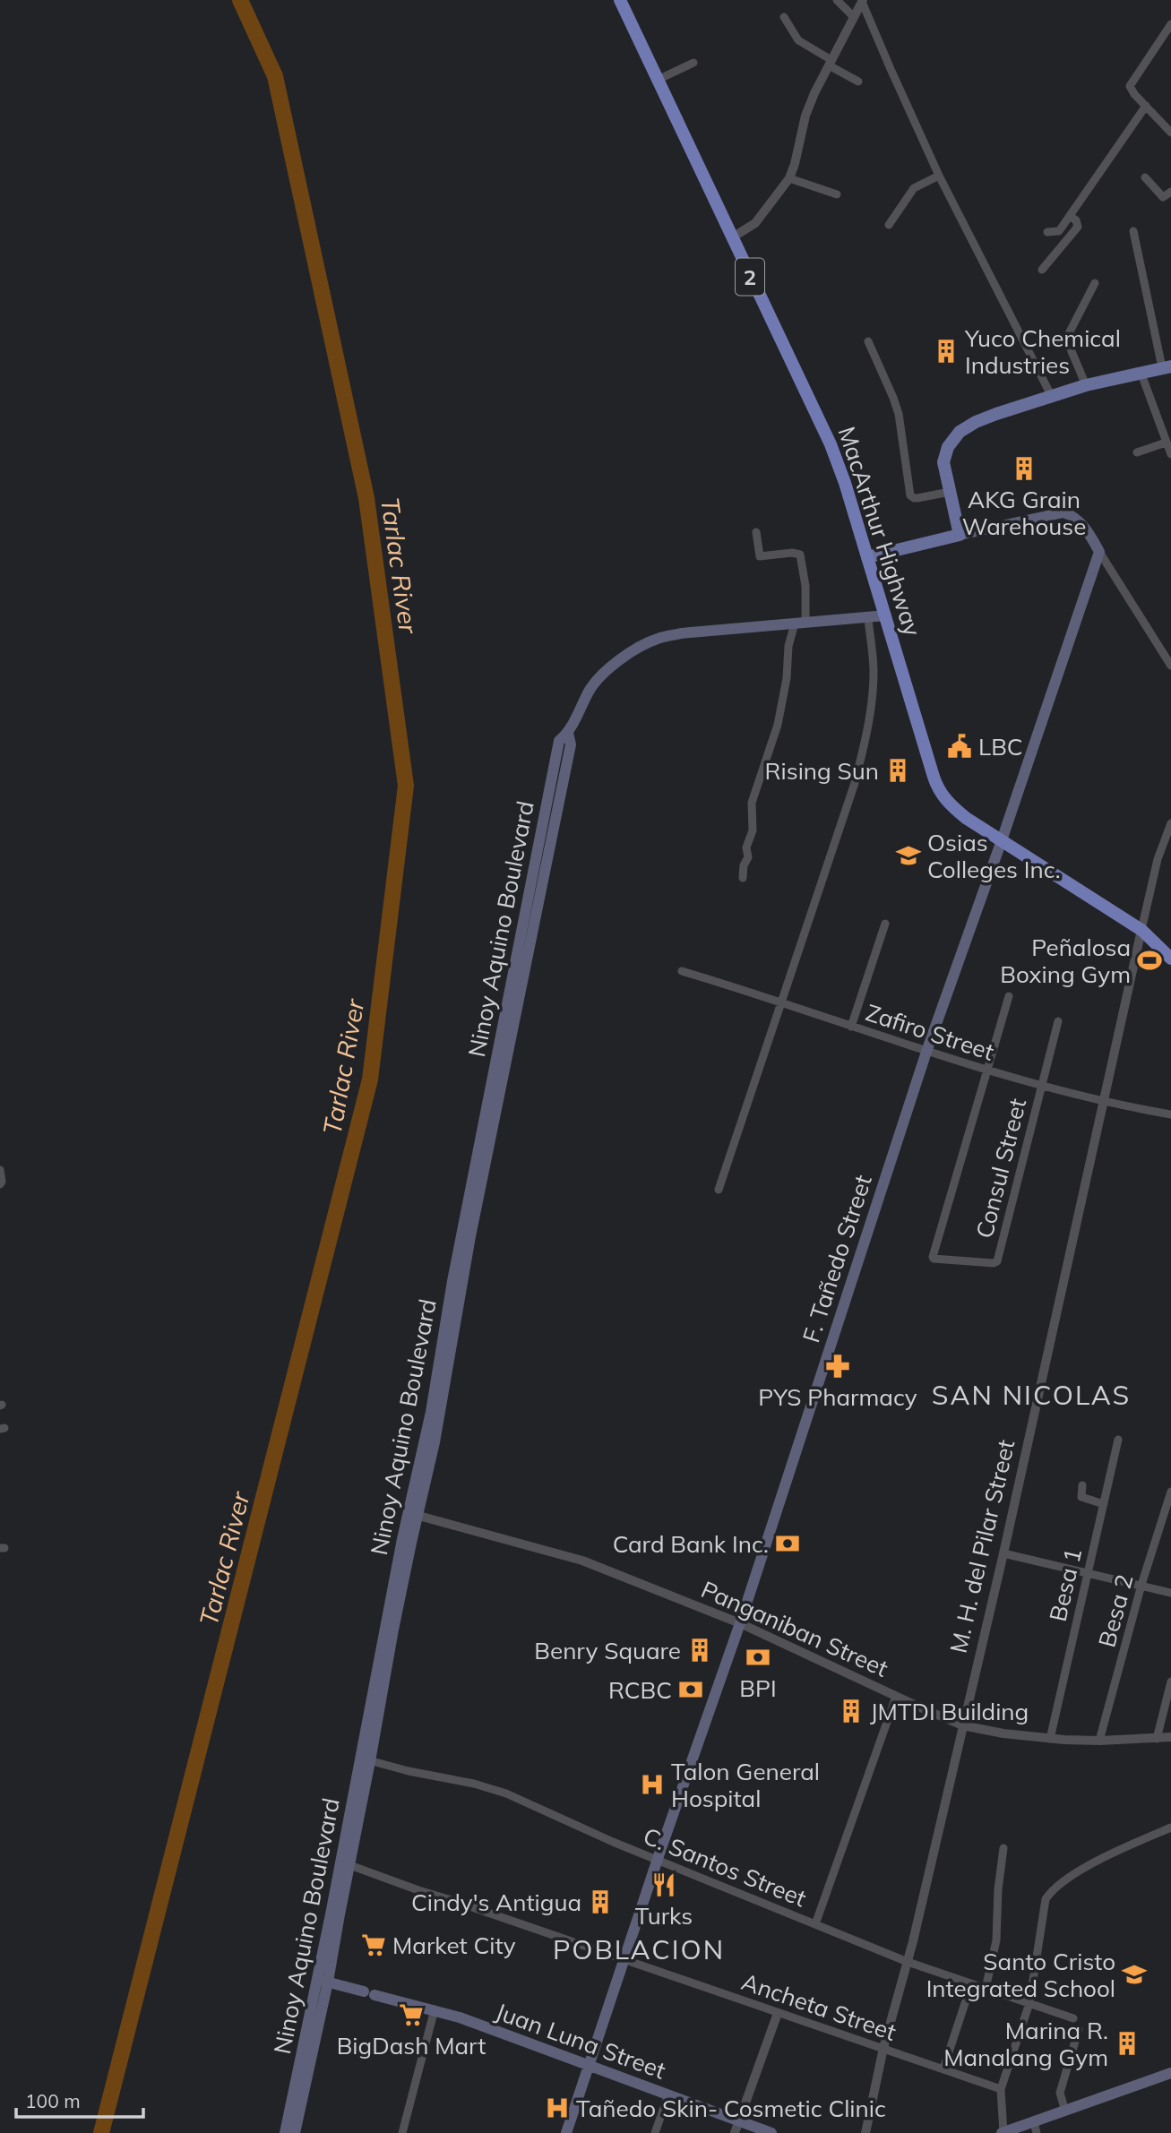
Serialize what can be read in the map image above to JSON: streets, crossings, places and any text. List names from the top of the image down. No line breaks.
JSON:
{"streets":{"highway":["2","MacArthur Highway"],"main road":["Ninoy Aquino Boulevard","F. Tañedo Street","Juan Luna Street"],"street":["Zafiro Street","Consul Street","M. H. del Pilar Street","Besa 1","Besa 2","Panganiban Street","C. Santos Street","Ancheta Street"]},"crossings":[["MacArthur Highway","Ninoy Aquino Boulevard"],["MacArthur Highway","F. Tañedo Street"],["MacArthur Highway","M. H. del Pilar Street"],["Ninoy Aquino Boulevard","Panganiban Street"],["Ninoy Aquino Boulevard","C. Santos Street"],["Ninoy Aquino Boulevard","Ancheta Street"],["Ninoy Aquino Boulevard","Juan Luna Street"],["Zafiro Street","Consul Street"],["Zafiro Street","F. Tañedo Street"],["Zafiro Street","M. H. del Pilar Street"],["F. Tañedo Street","Panganiban Street"],["F. Tañedo Street","C. Santos Street"],["F. Tañedo Street","Ancheta Street"],["F. Tañedo Street","Juan Luna Street"],["M. H. del Pilar Street","Panganiban Street"],["M. H. del Pilar Street","C. Santos Street"],["M. H. del Pilar Street","Ancheta Street"],["Besa 1","Panganiban Street"],["Besa 2","Panganiban Street"]],"districts":["SAN NICOLAS","POBLACION"],"water":["Tarlac River"],"places":{"building":["Yuco Chemical Industries","AKG Grain Warehouse","Rising Sun","Benry Square","JMTDI Building","Cindy's Antigua","Marina R. Manalang Gym"],"public building":["LBC"],"school or university":["Osias Colleges Inc.","Santo Cristo Integrated School"],"sports":["Peñalosa Boxing Gym"],"pharmacy":["PYS Pharmacy"],"bank":["Card Bank Inc.","BPI","RCBC"],"hospital":["Talon General Hospital","Tañedo Skin- Cosmetic Clinic"],"restaurant":["Turks"],"supermarket":["Market City","BigDash Mart"]},"scale_bar":"100 m"}
